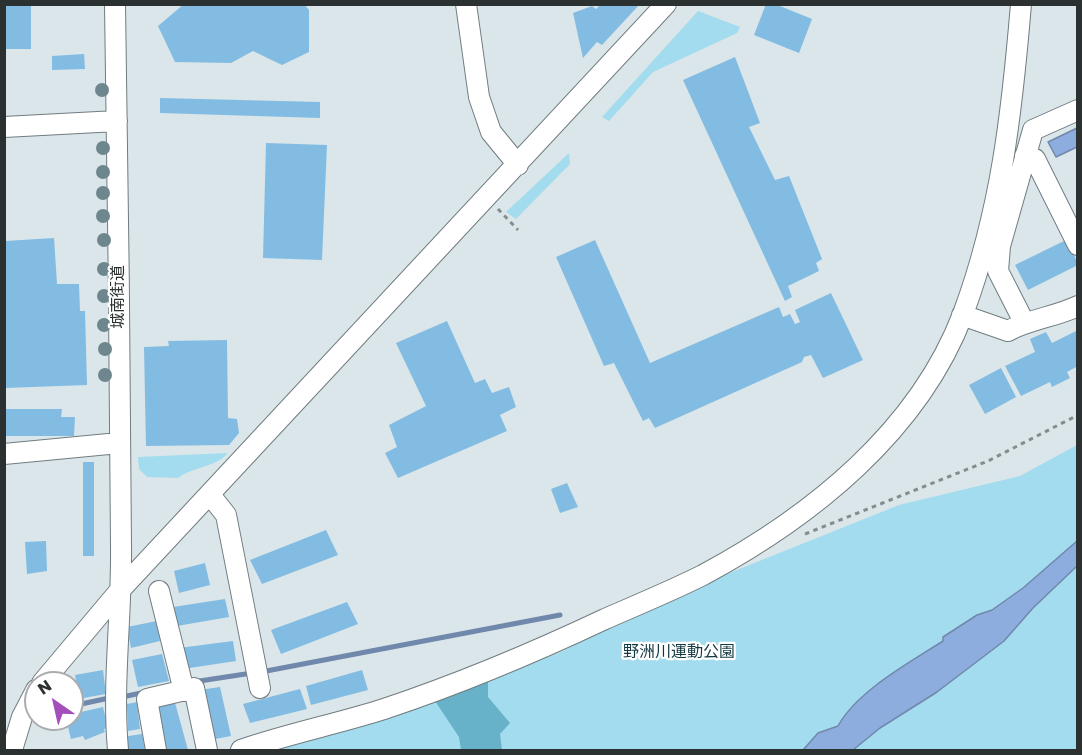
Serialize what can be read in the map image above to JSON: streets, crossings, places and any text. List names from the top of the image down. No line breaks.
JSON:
{"streets":{"street":["城南街道"]},"parks":["野洲川運動公園"],"north":"top left"}
